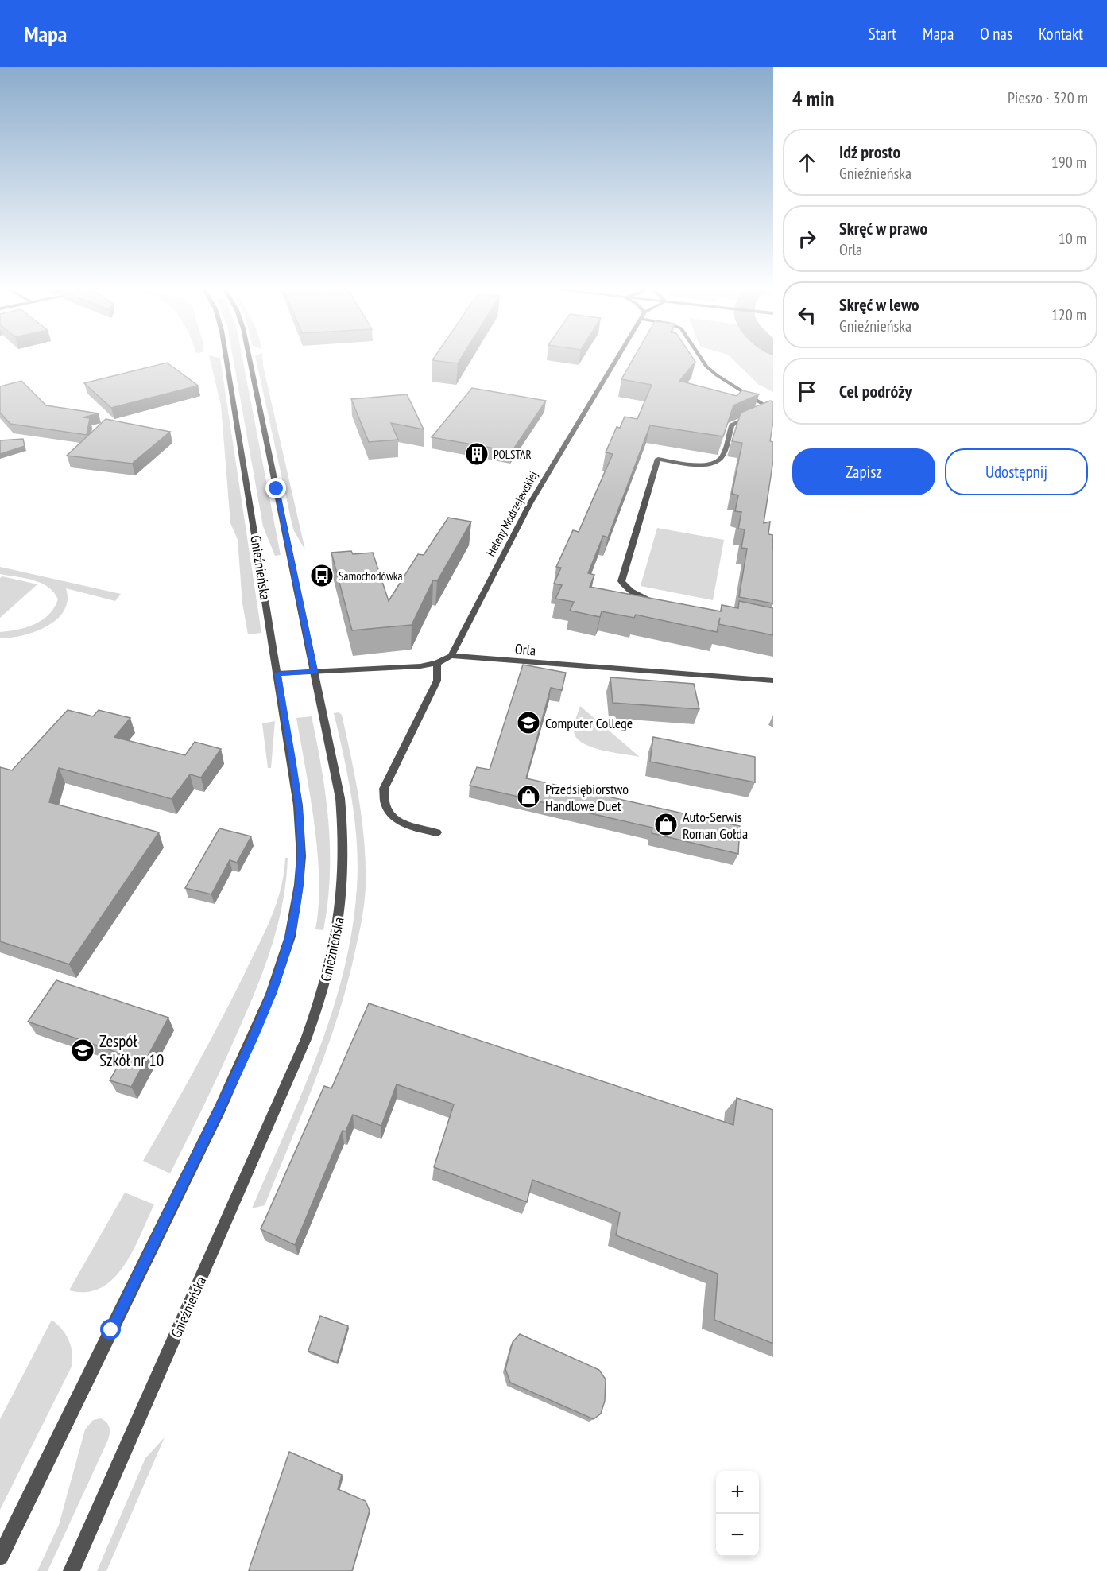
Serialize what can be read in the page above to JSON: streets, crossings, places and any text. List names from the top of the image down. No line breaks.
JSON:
{"streets":{"street":["Heleny Modrzejewskiej","Gnieźnieńska","Orla"]},"crossings":[["Heleny Modrzejewskiej","Orla"]],"places":{"building":["POLSTAR"],"bus stop":["Samochodówka"],"school or university":["Computer College","Zespół Szkół nr 10"],"shop":["Przedsiębiorstwo Handlowe Duet","Auto-Serwis Roman Gołda"]},"page":{"header":"Mapa","nav":["Start","Mapa","O nas","Kontakt"],"heading":["4 min","Pieszo · 320 m"],"list":[["Idź prosto","Gnieźnieńska","190 m"],["Skręć w prawo","Orla","10 m"],["Skręć w lewo","Gnieźnieńska","120 m"],"Cel podróży"],"buttons":["Zapisz","Udostępnij"],"map_buttons":["+","−"]}}
